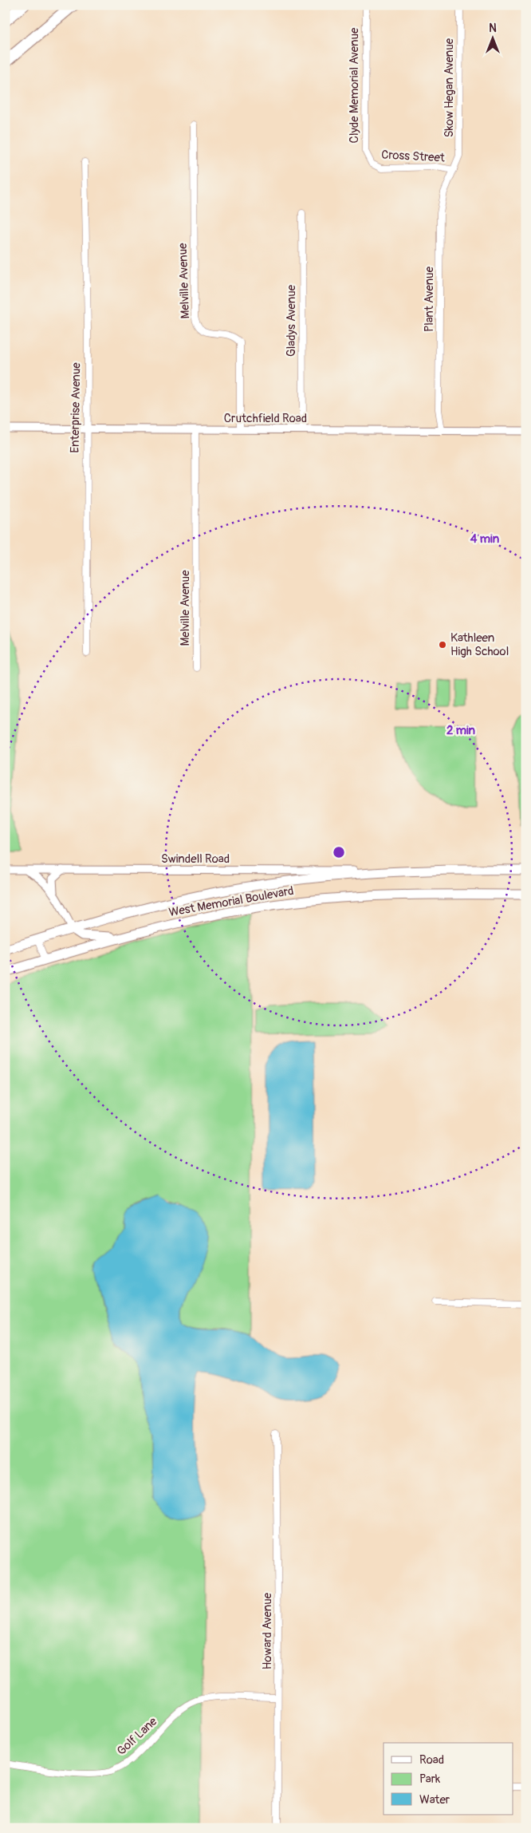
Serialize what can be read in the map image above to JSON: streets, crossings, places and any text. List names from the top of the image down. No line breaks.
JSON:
{"streets":{"main road":["West Memorial Boulevard"],"street":["Clyde Memorial Avenue","Skow Hegan Avenue","Cross Street","Melville Avenue","Plant Avenue","Gladys Avenue","Enterprise Avenue","Crutchfield Road","Swindell Road","Howard Avenue","Golf Lane"]},"crossings":[["Clyde Memorial Avenue","Cross Street"],["Skow Hegan Avenue","Cross Street"],["Skow Hegan Avenue","Plant Avenue"],["Cross Street","Plant Avenue"],["Melville Avenue","Crutchfield Road"],["Plant Avenue","Crutchfield Road"],["Gladys Avenue","Crutchfield Road"],["Enterprise Avenue","Crutchfield Road"],["Swindell Road","West Memorial Boulevard"],["Howard Avenue","Golf Lane"]],"places":["Kathleen High School"],"legend":["Road","Park","Water"],"north":"top","rings":["4 min","2 min"]}
